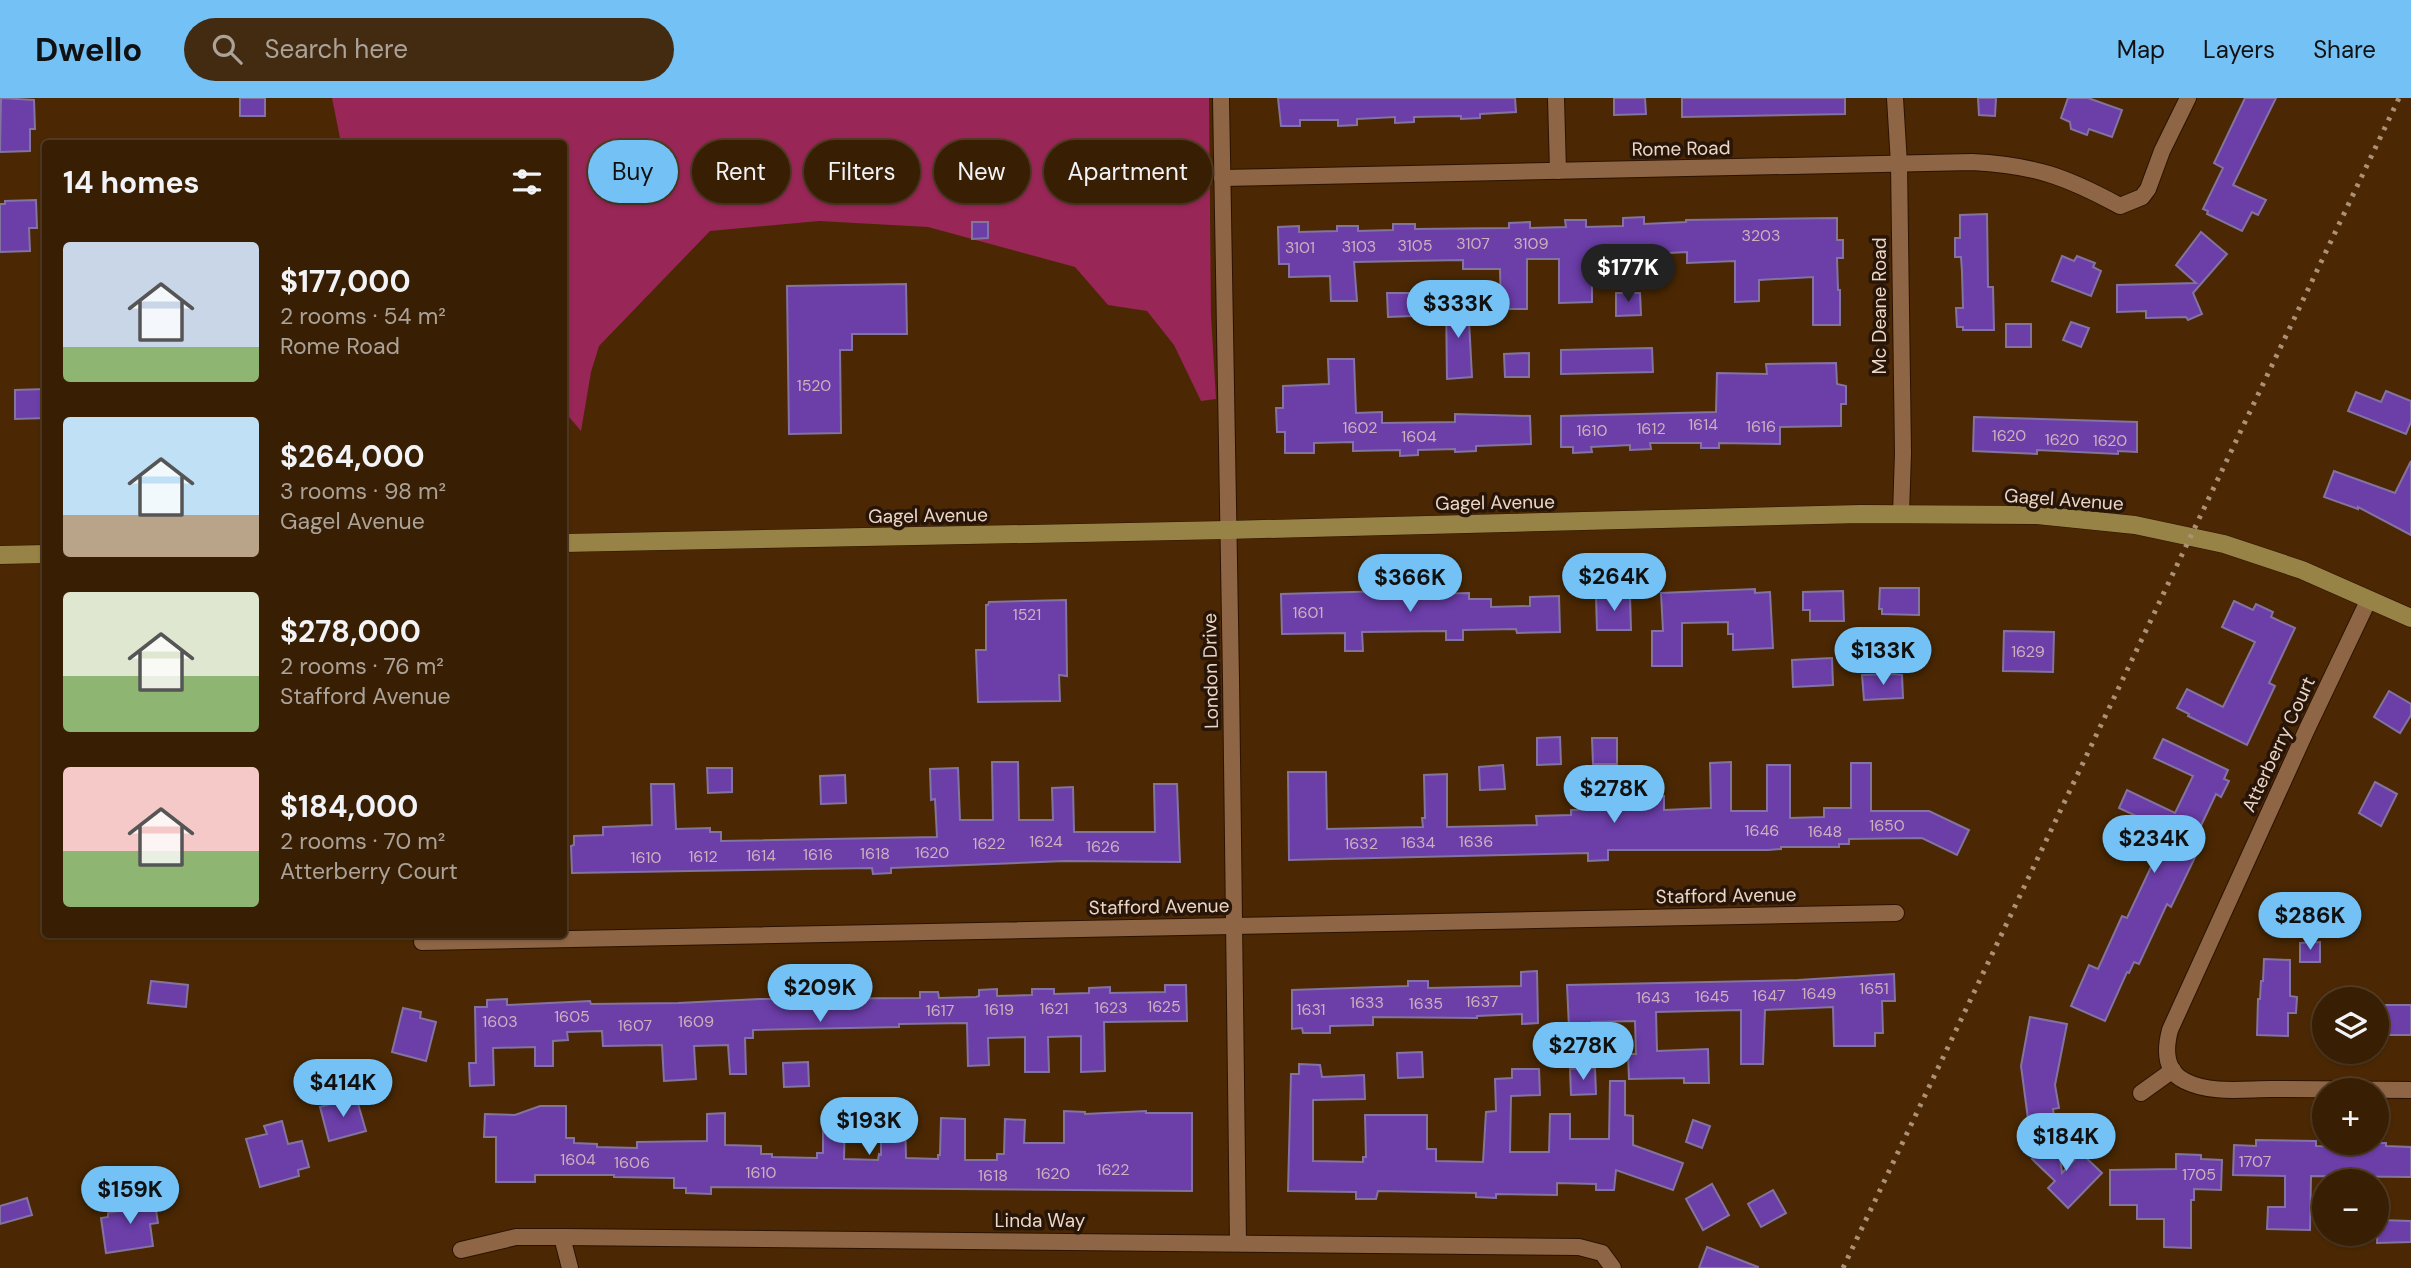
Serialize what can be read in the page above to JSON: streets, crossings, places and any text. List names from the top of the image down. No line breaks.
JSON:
{"streets":{"street":["Rome Road","Mc Deane Road","Gagel Avenue","London Drive","Atterberry Court","Stafford Avenue","Linda Way"]},"crossings":[["Rome Road","Mc Deane Road"],["Rome Road","London Drive"],["Mc Deane Road","Gagel Avenue"],["Gagel Avenue","London Drive"],["Gagel Avenue","Atterberry Court"],["London Drive","Stafford Avenue"],["London Drive","Linda Way"]],"house_numbers":["3203","3107","3109","3105","3103","3101","1520","1614","1616","1602","1612","1610","1620","1604","1620","1620","1601","1521","1629","1650","1646","1648","1624","1636","1634","1622","1632","1626","1620","1618","1616","1614","1612","1610","1651","1649","1647","1645","1643","1637","1633","1635","1625","1623","1621","1619","1631","1617","1605","1603","1609","1607","1604","1707","1606","1622","1610","1620","1705","1618"],"page":{"header":"Dwello","search":"Search here","nav":["Map","Layers","Share"],"chip":["Buy","Rent","Filters","New","Apartment"],"heading":"14 homes","list":[{"name":"$177,000","note":"2 rooms · 54 m² · Rome Road"},{"name":"$264,000","note":"3 rooms · 98 m² · Gagel Avenue"},{"name":"$278,000","note":"2 rooms · 76 m² · Stafford Avenue"},{"name":"$184,000","note":"2 rooms · 70 m² · Atterberry Court"}],"price":["$177K","$333K","$264K","$366K","$133K","$278K","$234K","$286K","$209K","$278K","$414K","$193K","$184K","$159K"],"map_buttons":["+","−"]}}
